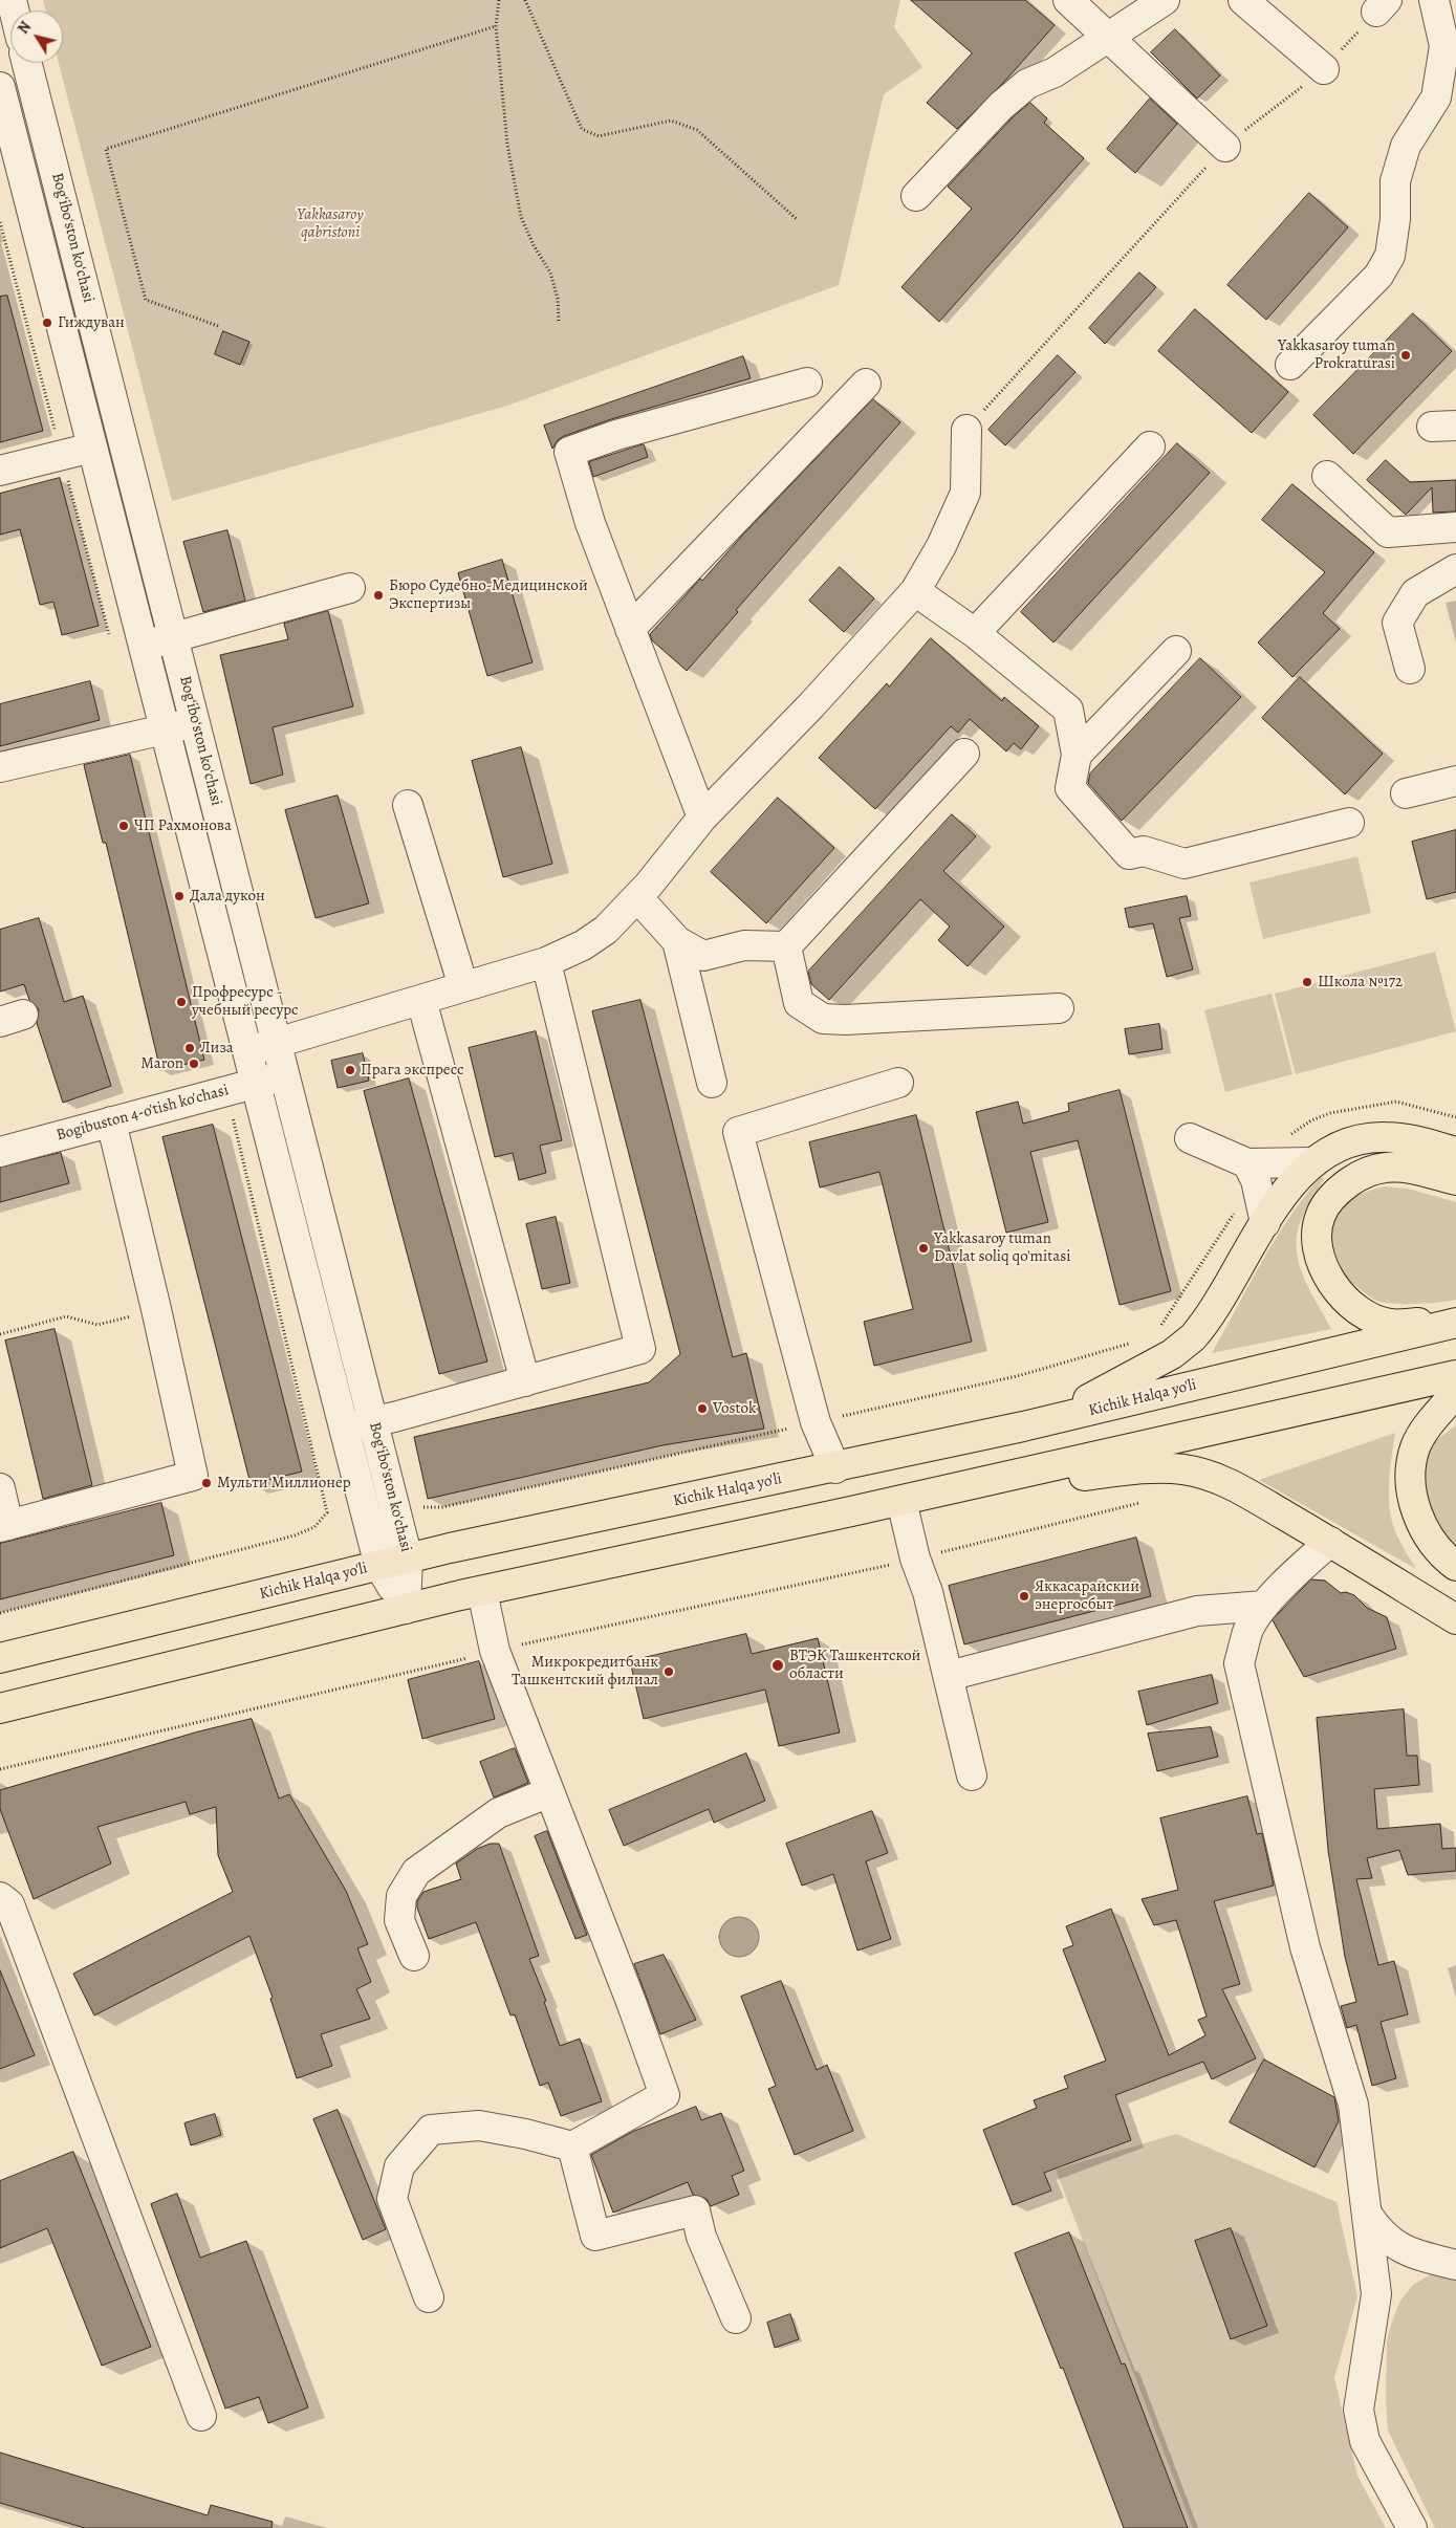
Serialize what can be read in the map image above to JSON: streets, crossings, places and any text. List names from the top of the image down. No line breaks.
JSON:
{"streets":{"highway":["Kichik Halqa yo'li"],"street":["Bogʻiboʻston koʻchasi","Bogibuston 4-o'tish ko'chasi"]},"crossings":[["Bogʻiboʻston koʻchasi","Bogibuston 4-o'tish ko'chasi"],["Bogʻiboʻston koʻchasi","Kichik Halqa yo'li"]],"parks":["Yakkasaroy qabristoni"],"places":["Гиждуван","Yakkasaroy tuman Prokraturasi","Бюро Судебно-Медицинской Экспертизы","ЧП Рахмонова","Дала дукон","Школа №172","Профресурс - учебный ресурс","Лиза","Maron","Прага экспресс","Yakkasaroy tuman Davlat soliq qo'mitasi","Vostok","Мульти Миллионер","Яккасарайский энергосбыт","ВТЭК Ташкентской области","Микрокредитбанк Ташкентский филиал"],"north":"top left"}
